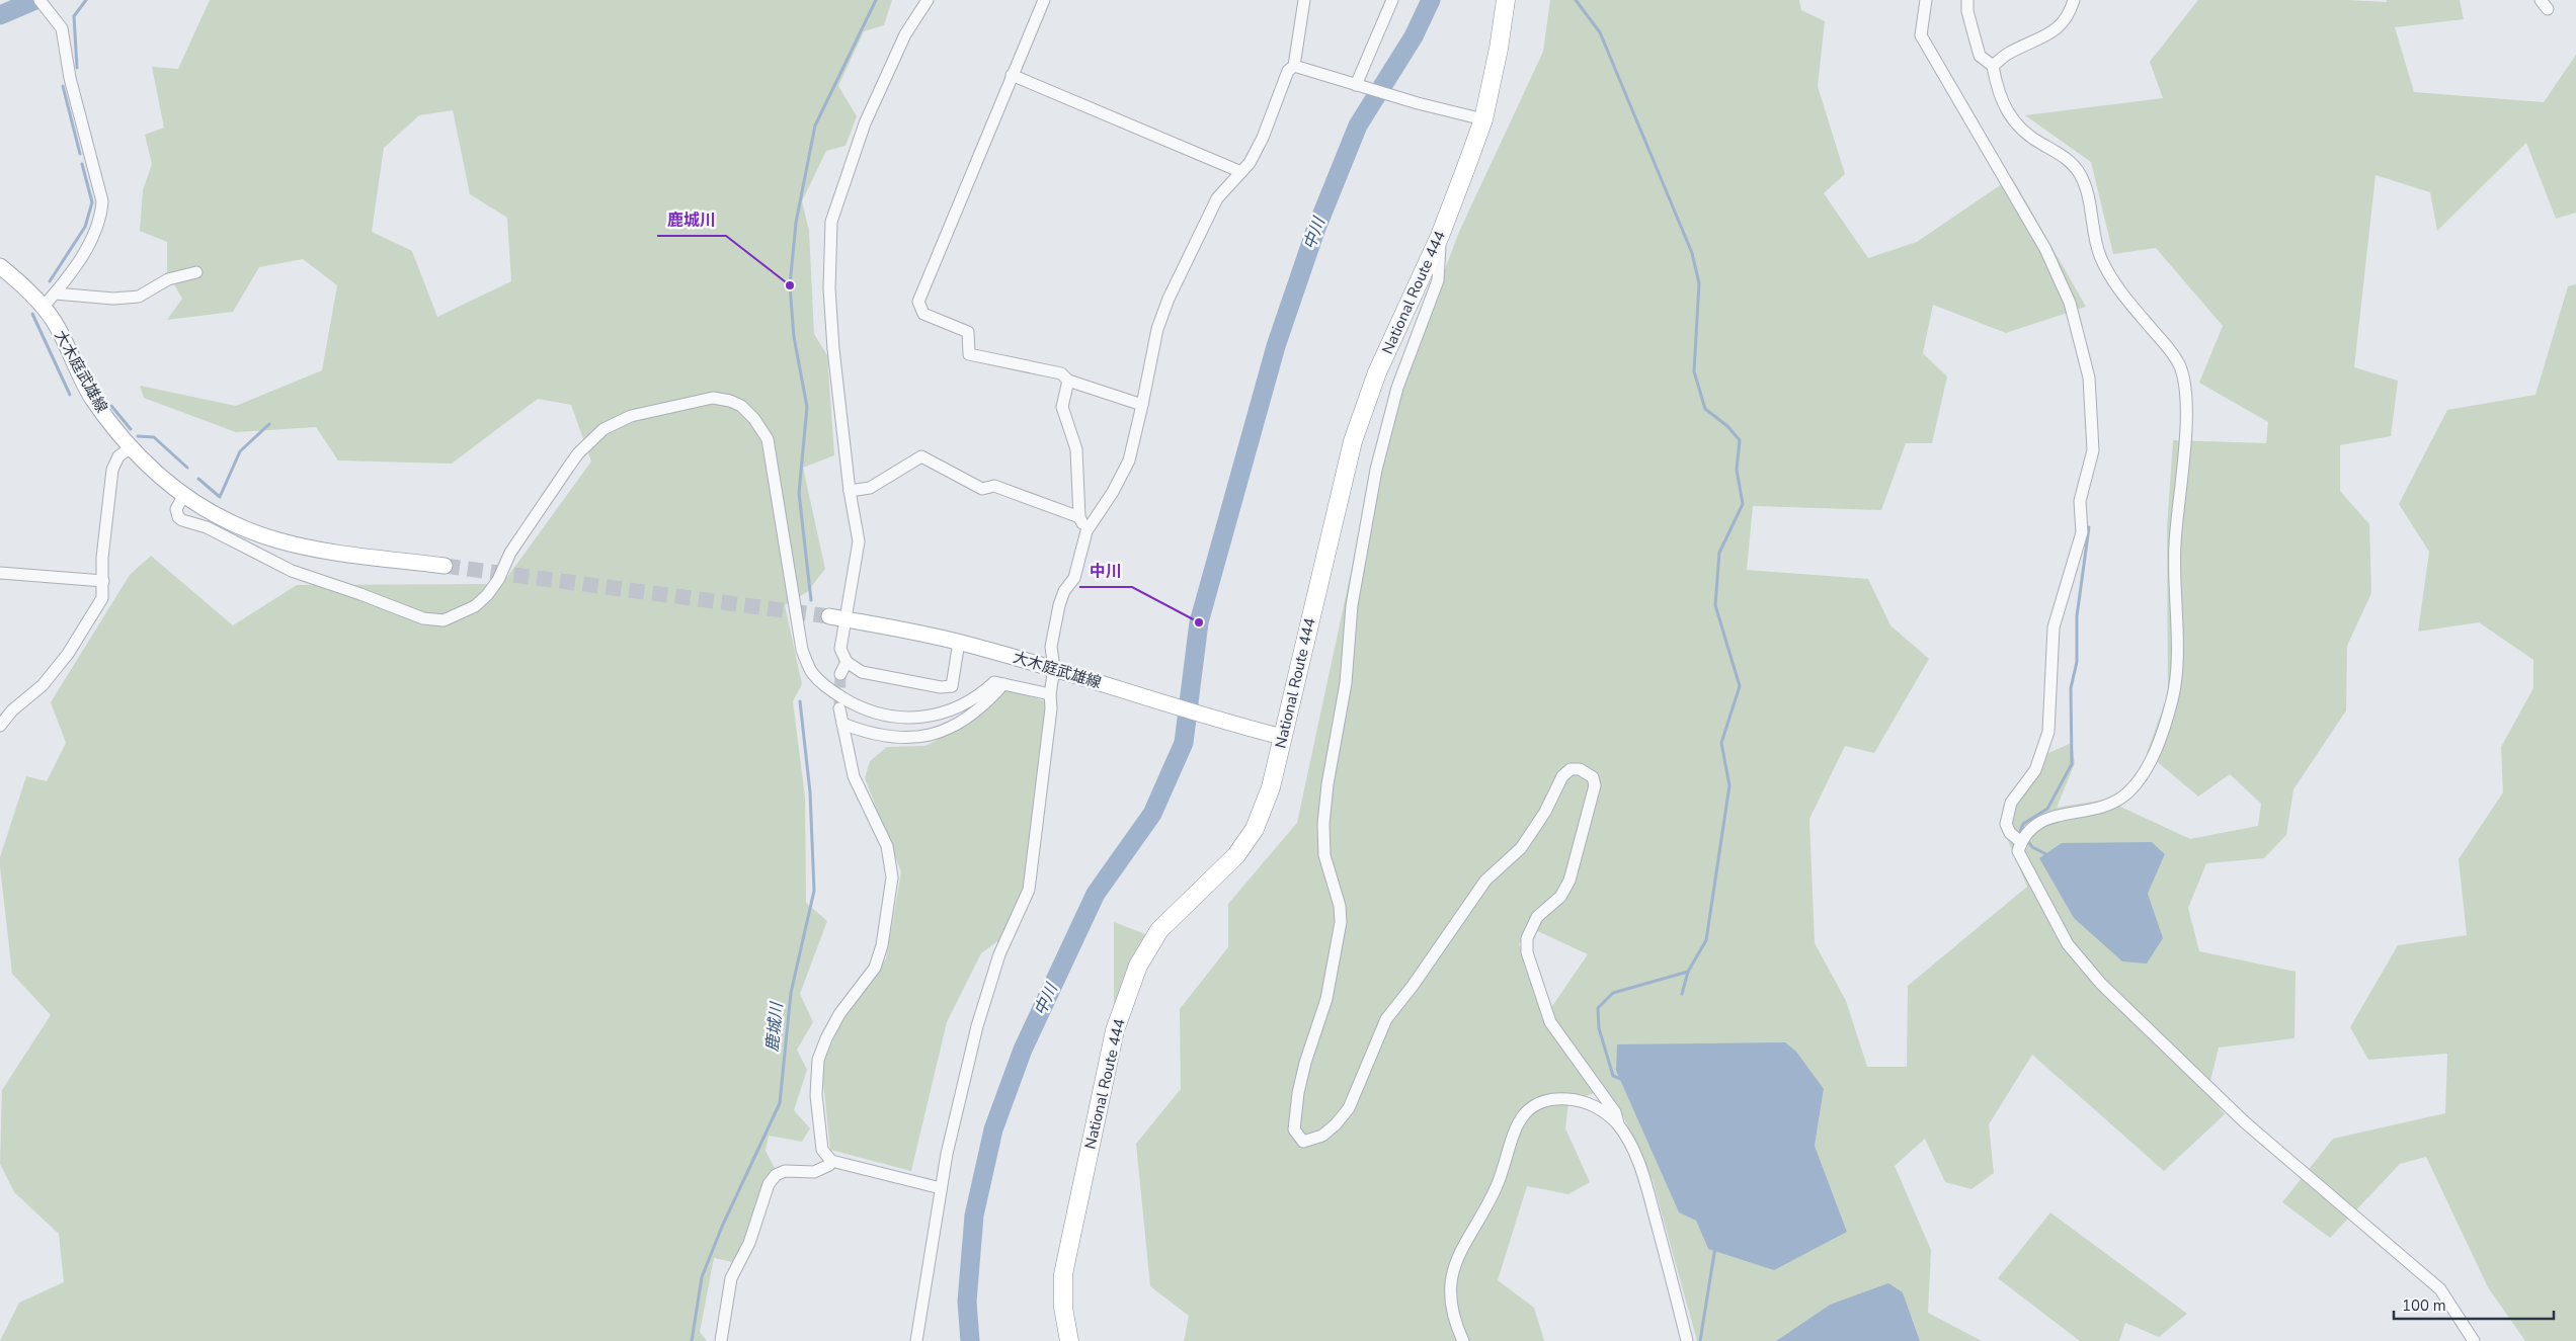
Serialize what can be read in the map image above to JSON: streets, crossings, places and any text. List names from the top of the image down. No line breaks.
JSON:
{"streets":{"highway":["National Route 444"],"main road":["大木庭武雄線"]},"crossings":[["National Route 444","大木庭武雄線"]],"water":["中川","鹿城川"],"places":["鹿城川","中川"],"scale_bar":"100 m"}
